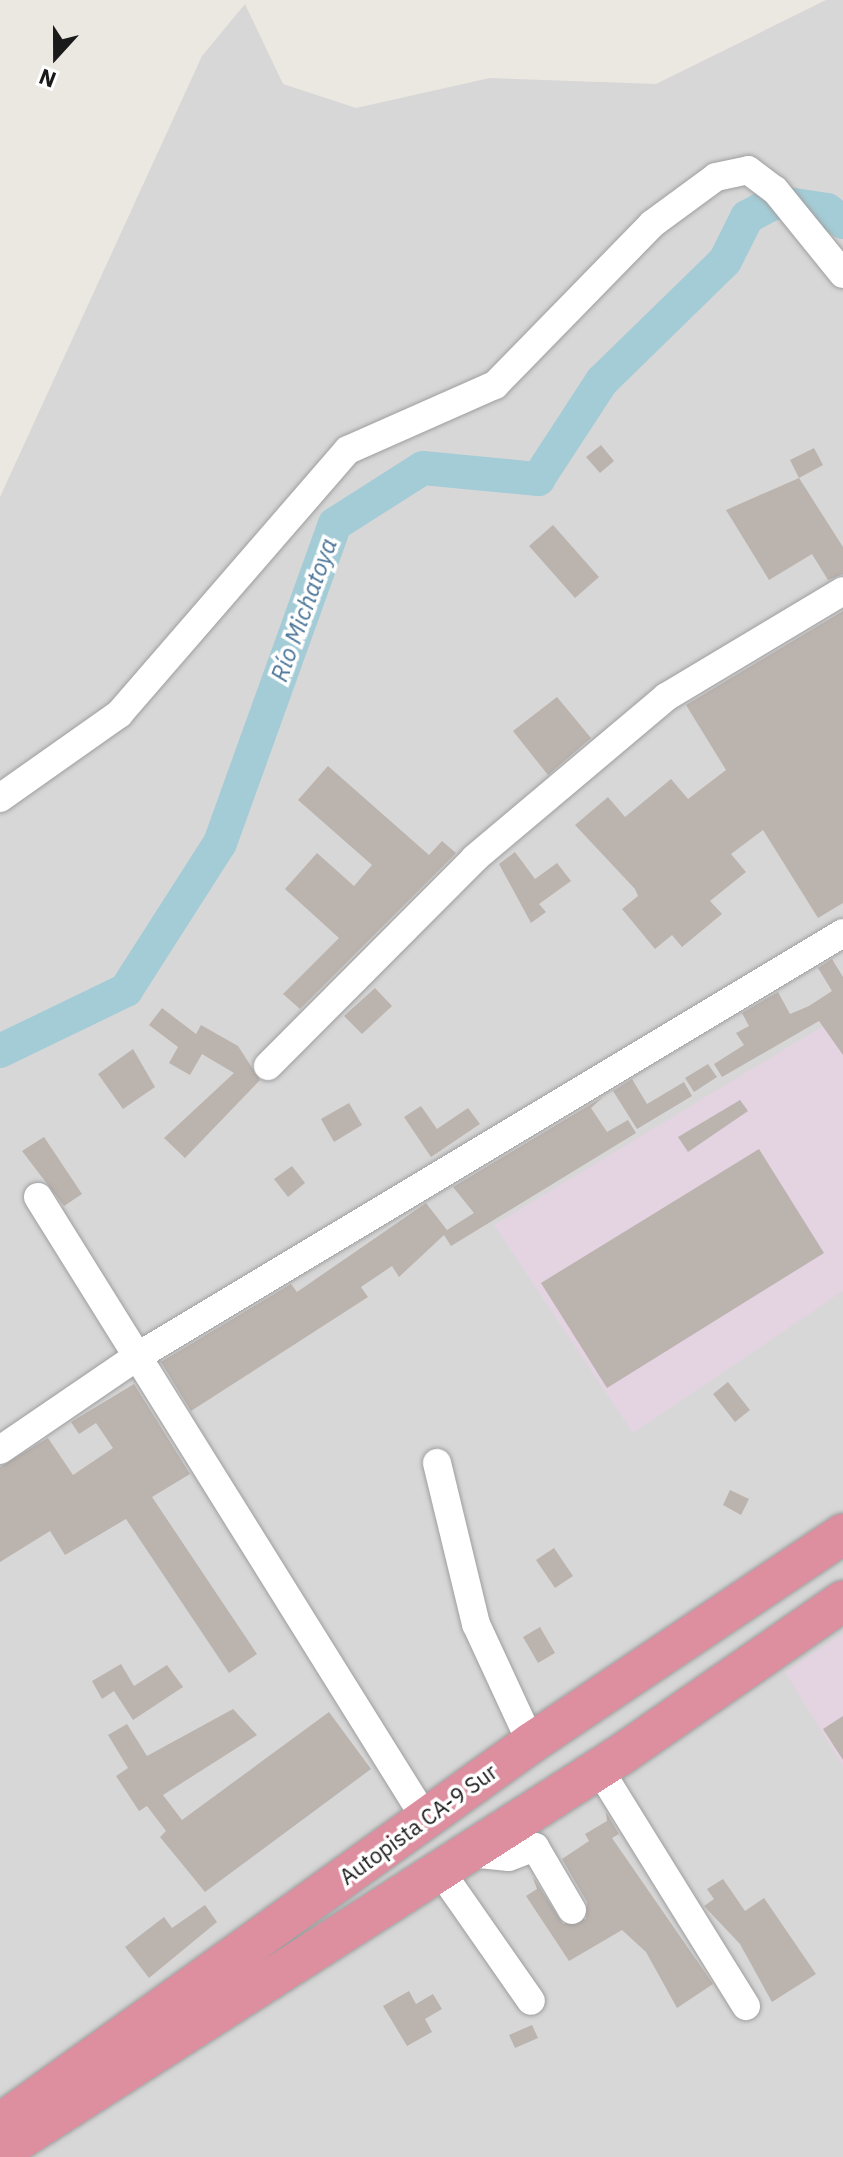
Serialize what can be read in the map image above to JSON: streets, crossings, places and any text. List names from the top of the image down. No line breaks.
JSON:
{"streets":{"highway":["Autopista CA-9 Sur"]},"water":["Río Michatoya"],"north":"bottom"}
